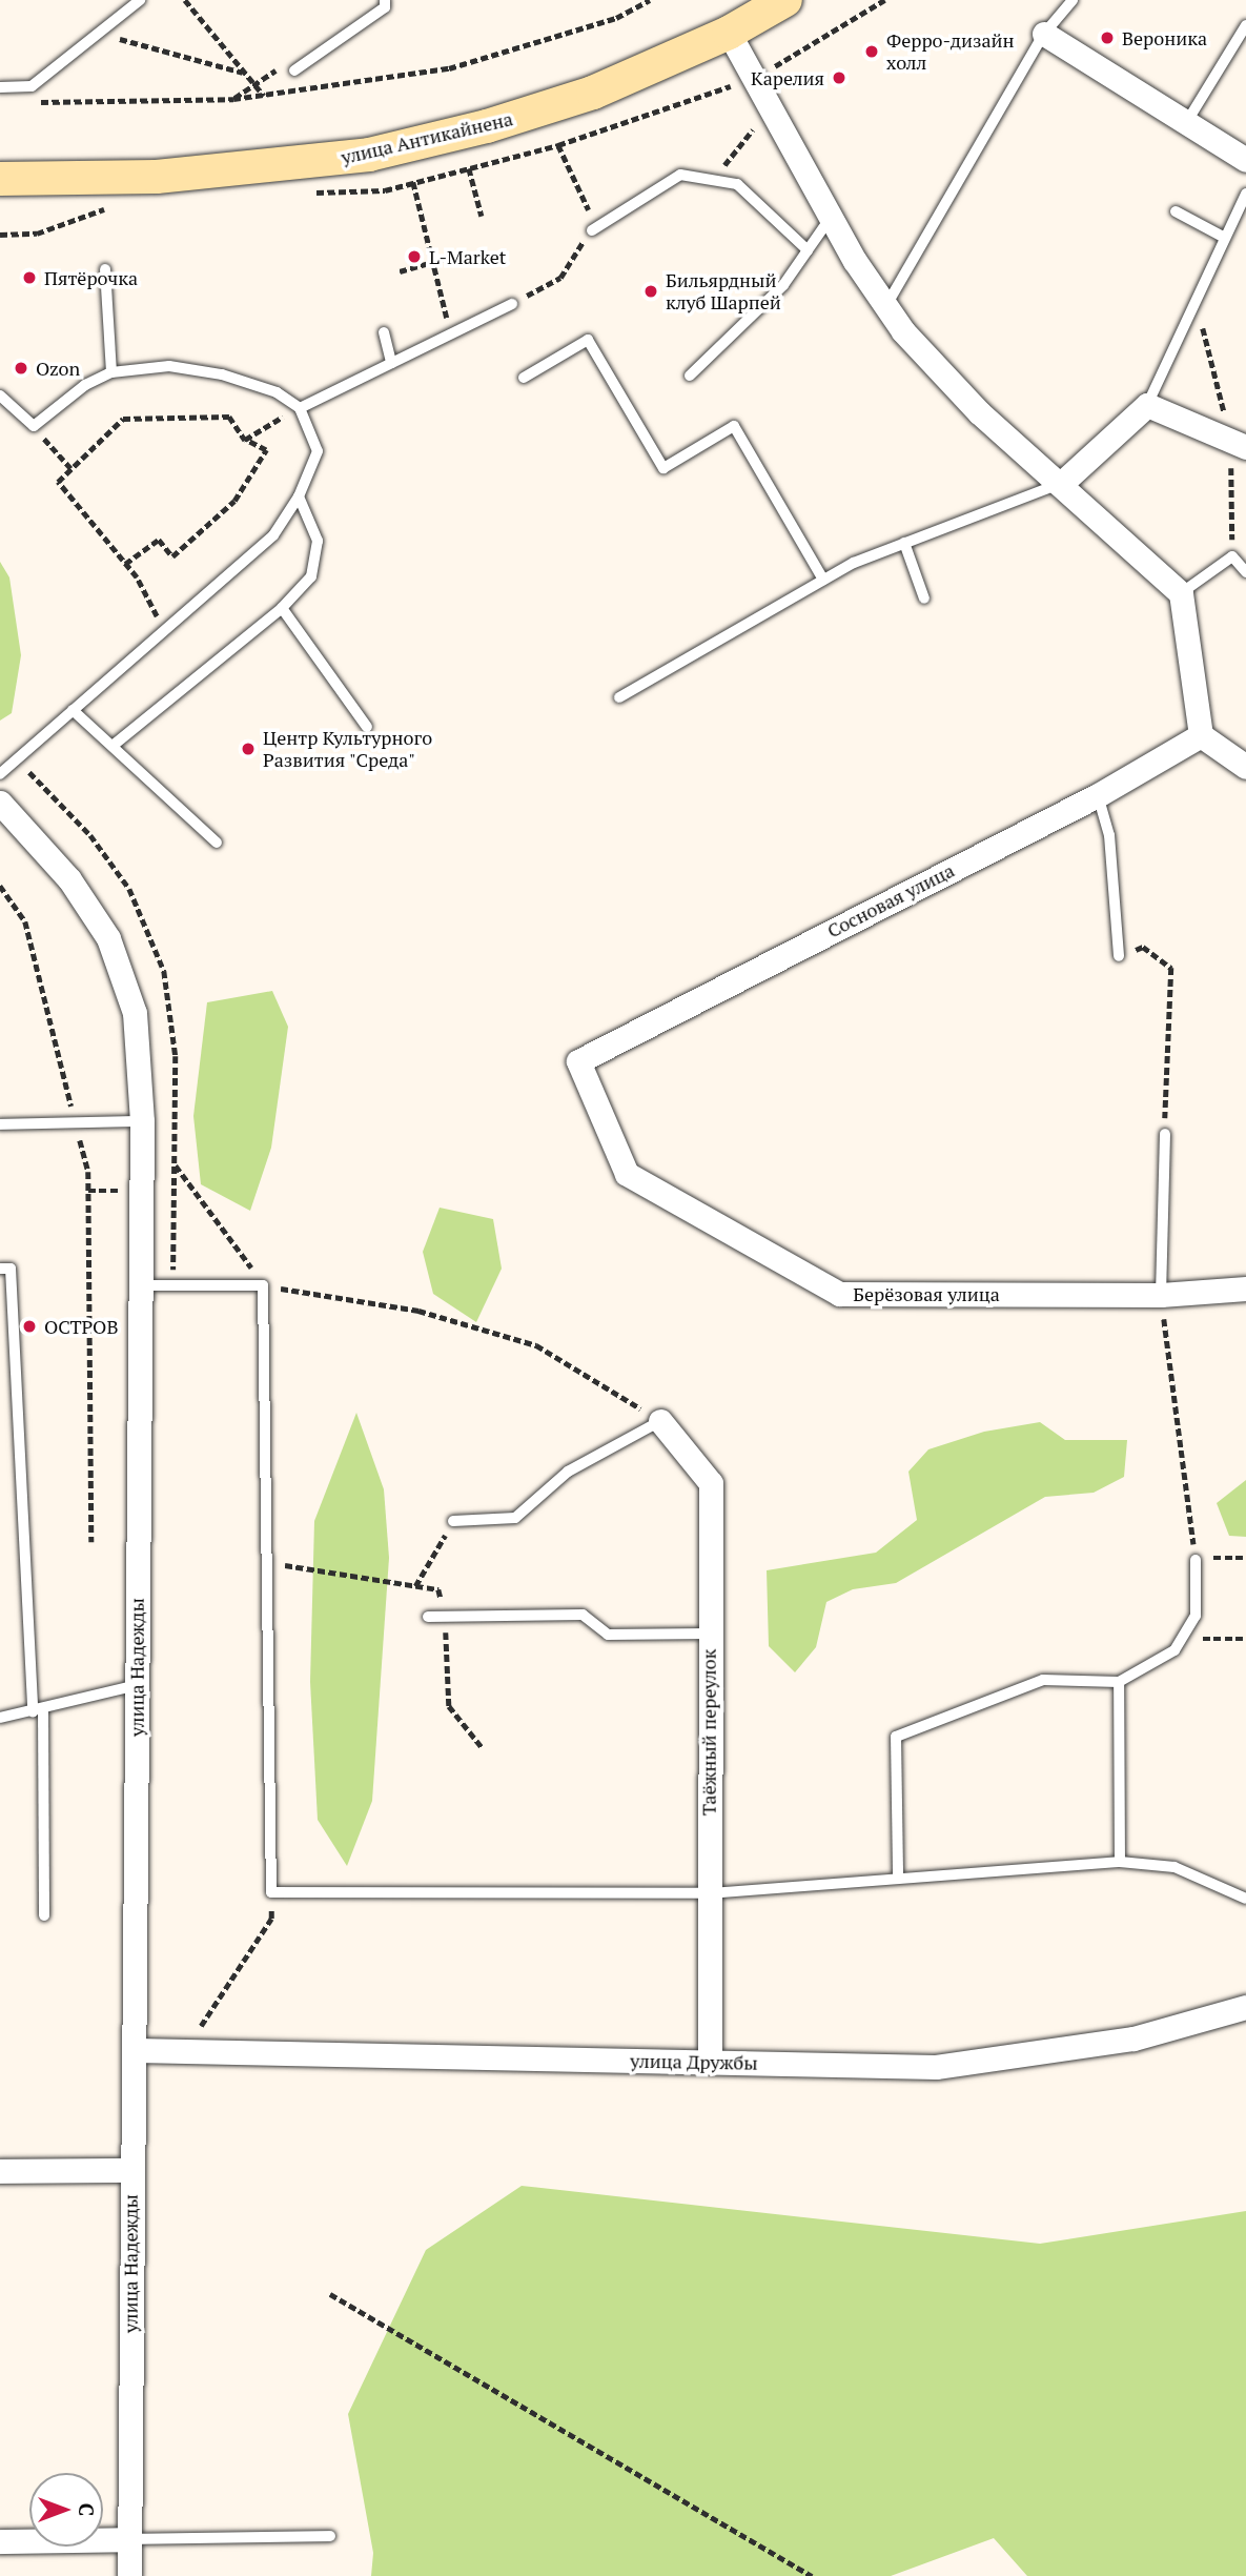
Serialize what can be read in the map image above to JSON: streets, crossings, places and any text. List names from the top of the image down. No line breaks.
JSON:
{"streets":{"main road":["улица Антикайнена"],"street":["Сосновая улица","Берёзовая улица","улица Надежды","Таёжный переулок","улица Дружбы"]},"crossings":[["Сосновая улица","Берёзовая улица"],["улица Надежды","улица Дружбы"],["Таёжный переулок","улица Дружбы"]],"places":["Вероника","Ферро-дизайн холл","Карелия","L-Market","Пятёрочка","Бильярдный клуб Шарпей","Ozon","Центр Культурного Развития \"Среда\"","ОСТРОВ"],"north":"right"}
